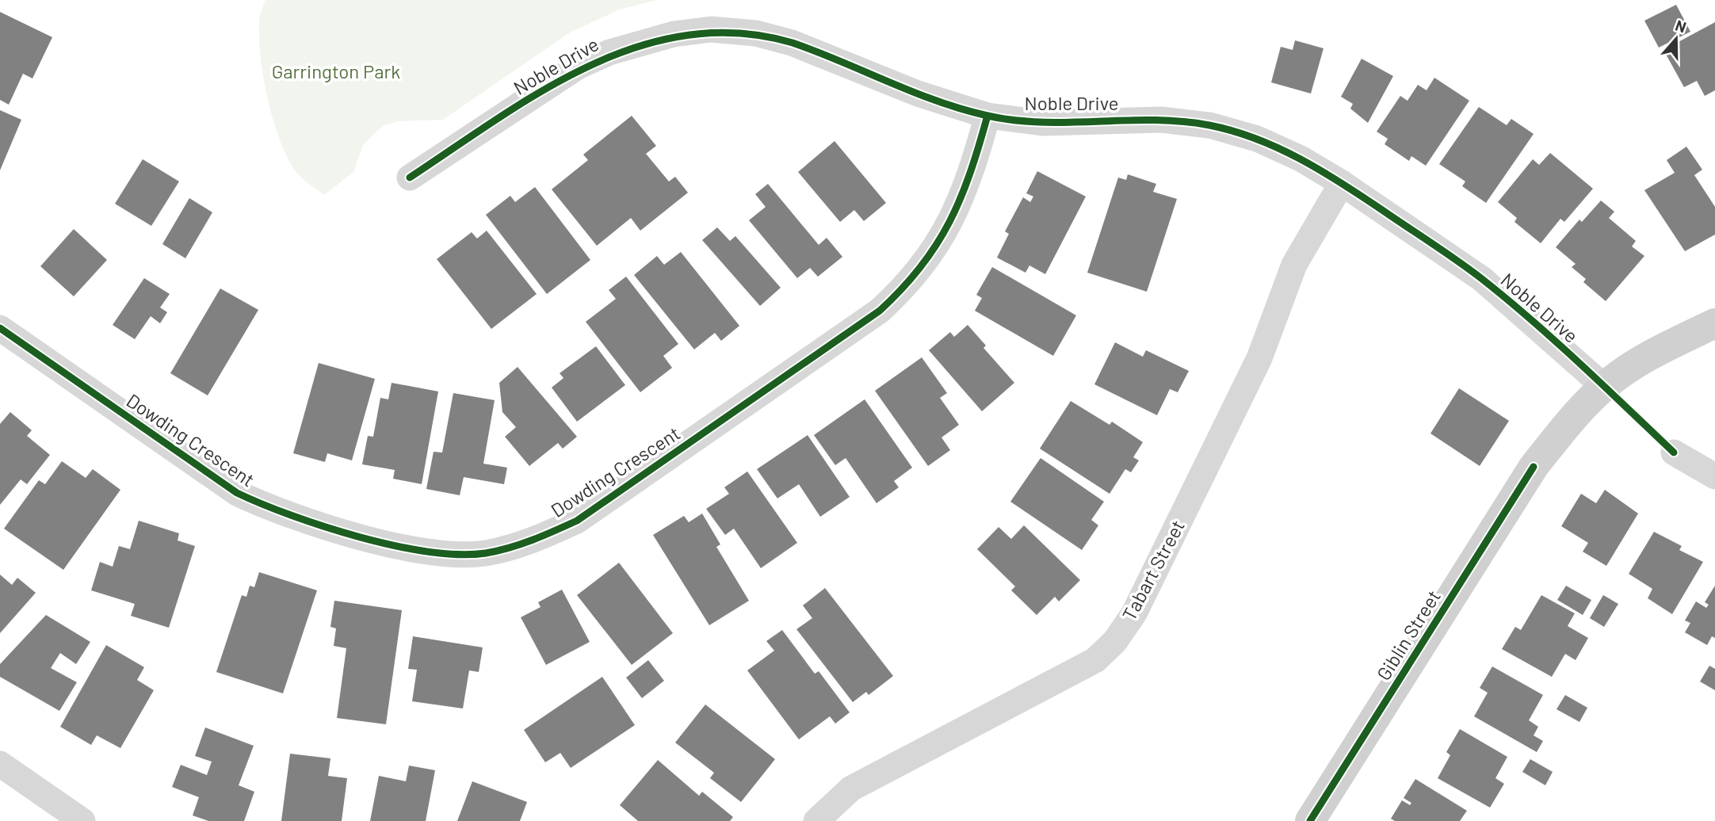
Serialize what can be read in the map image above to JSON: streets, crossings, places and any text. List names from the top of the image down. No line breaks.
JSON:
{"streets":{"street":["Noble Drive","Dowding Crescent","Tabart Street","Giblin Street"]},"crossings":[["Noble Drive","Dowding Crescent"],["Noble Drive","Tabart Street"],["Noble Drive","Giblin Street"]],"parks":["Garrington Park"],"north":"top"}
